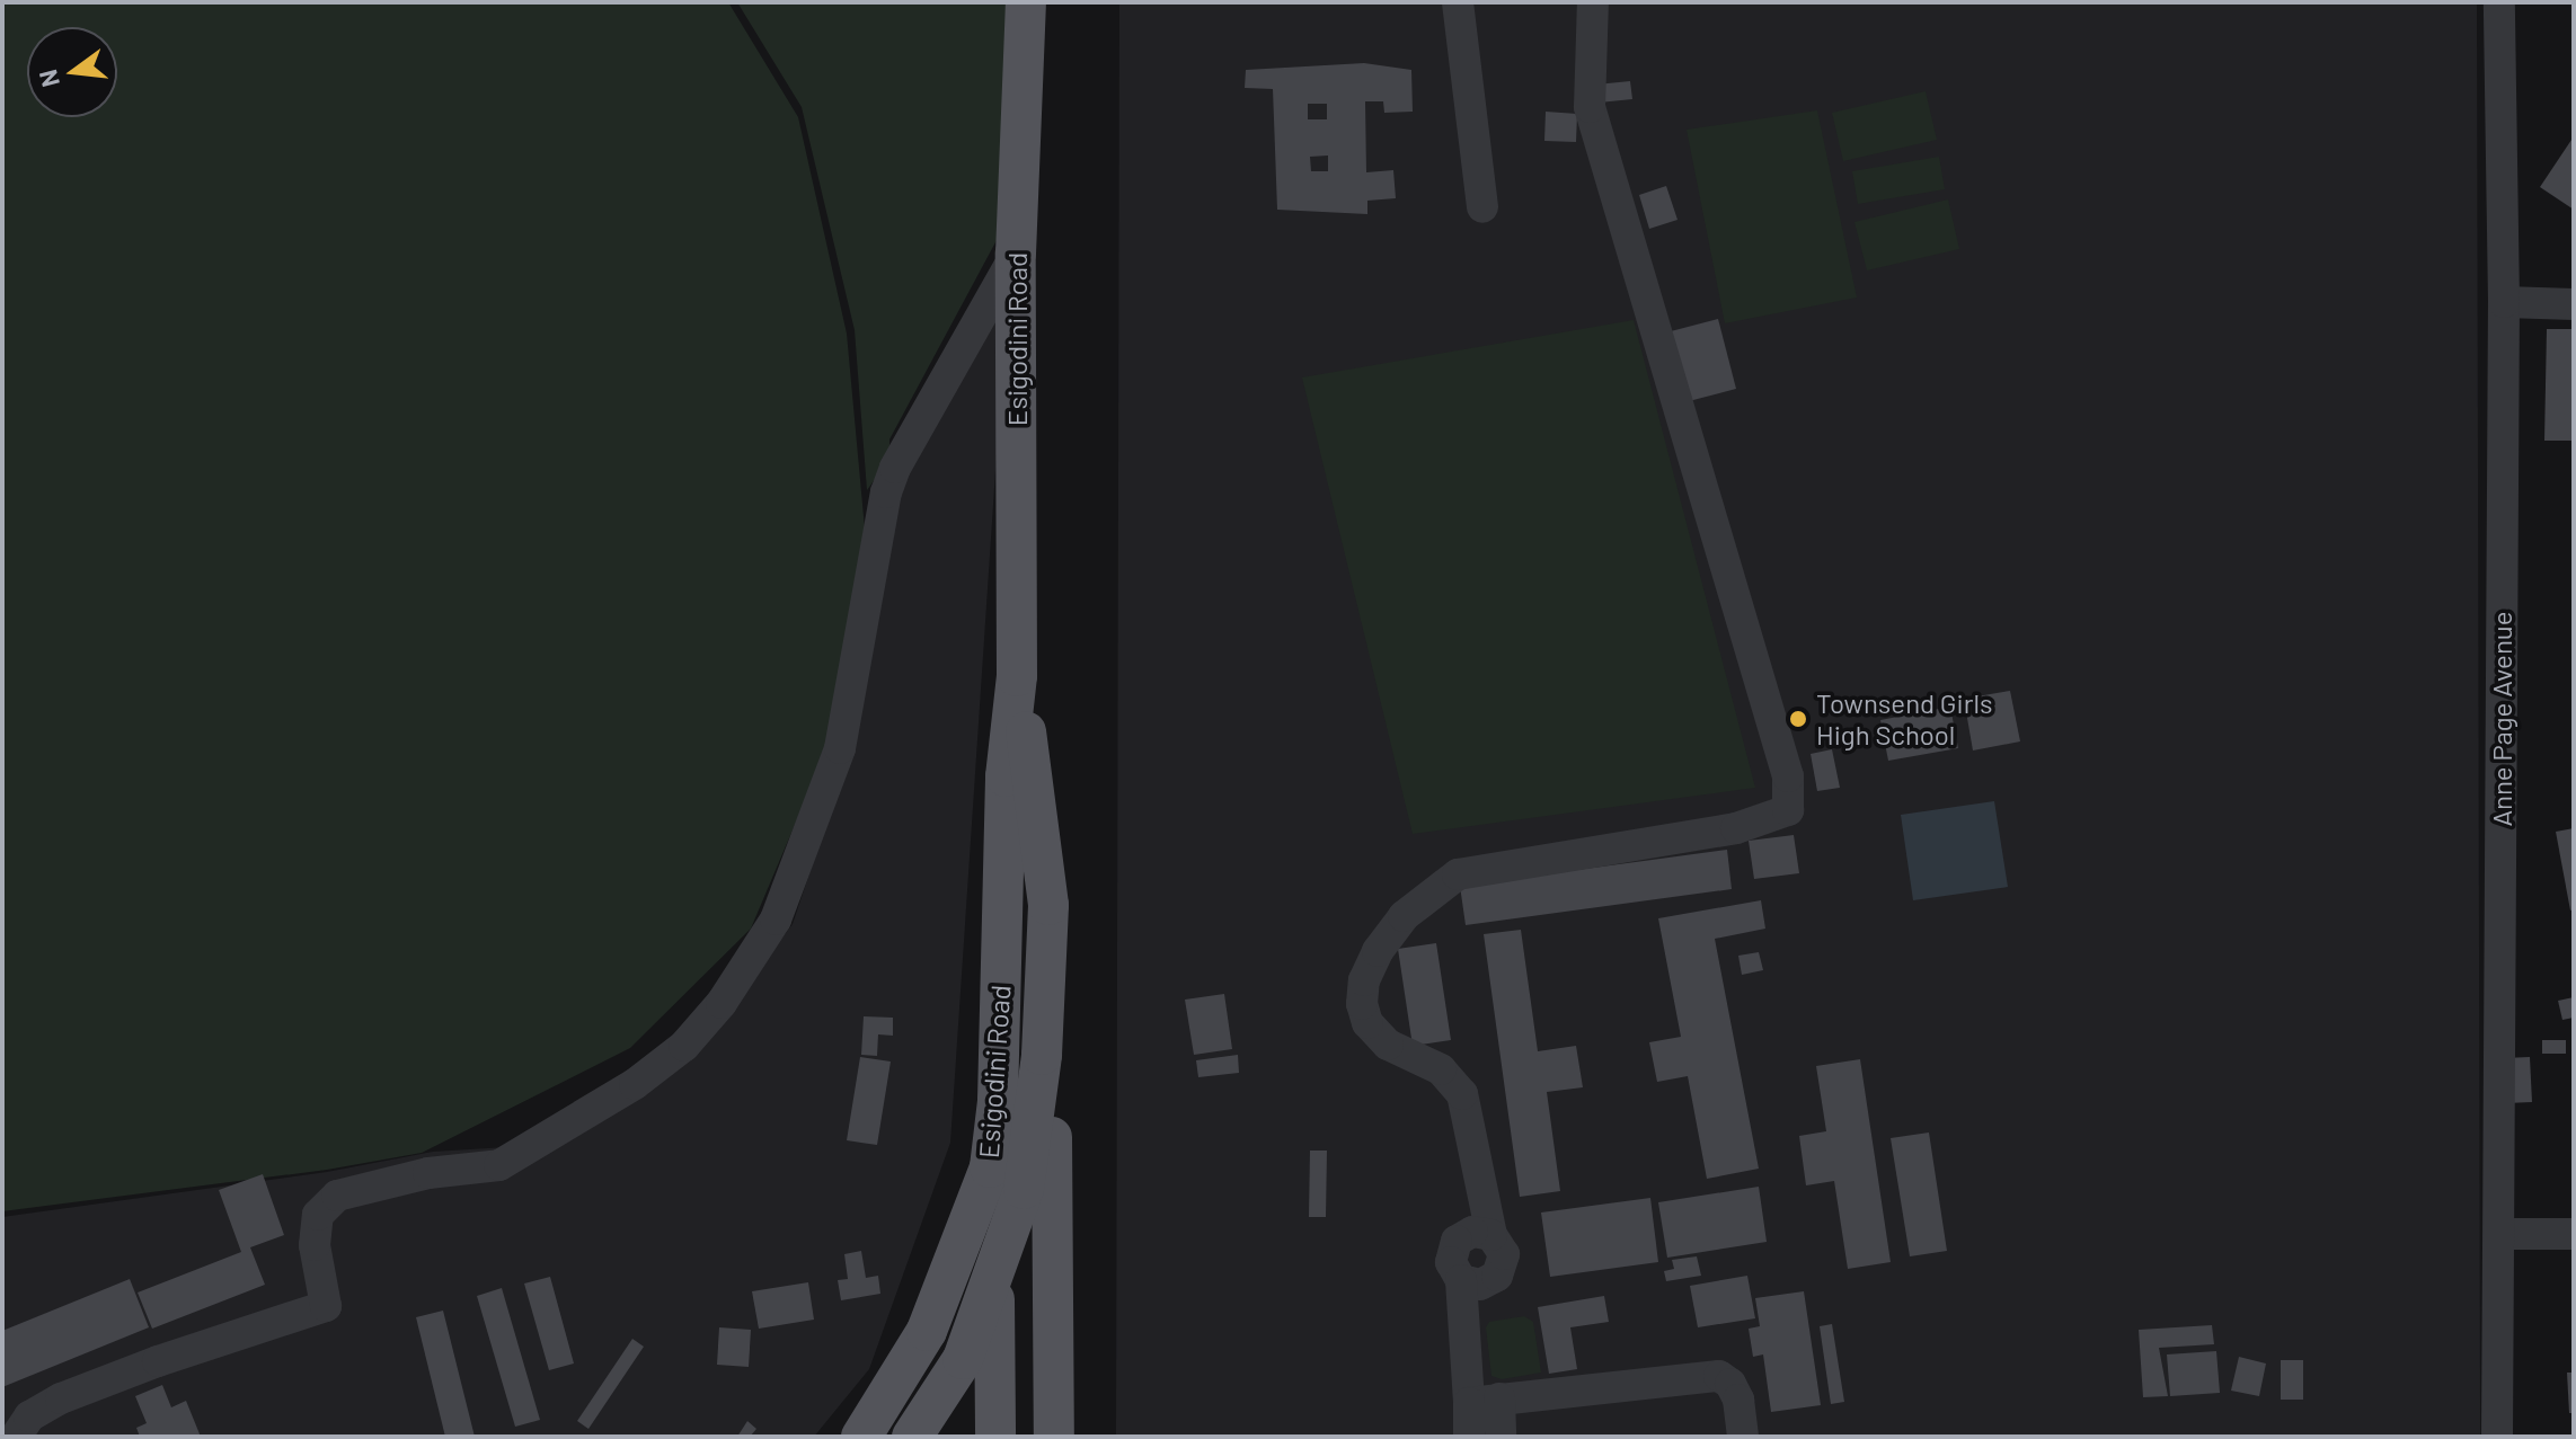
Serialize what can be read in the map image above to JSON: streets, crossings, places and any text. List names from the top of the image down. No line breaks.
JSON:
{"streets":{"main road":["Esigodini Road"],"street":["Anne Page Avenue"]},"places":["Townsend Girls High School"],"north":"left"}
